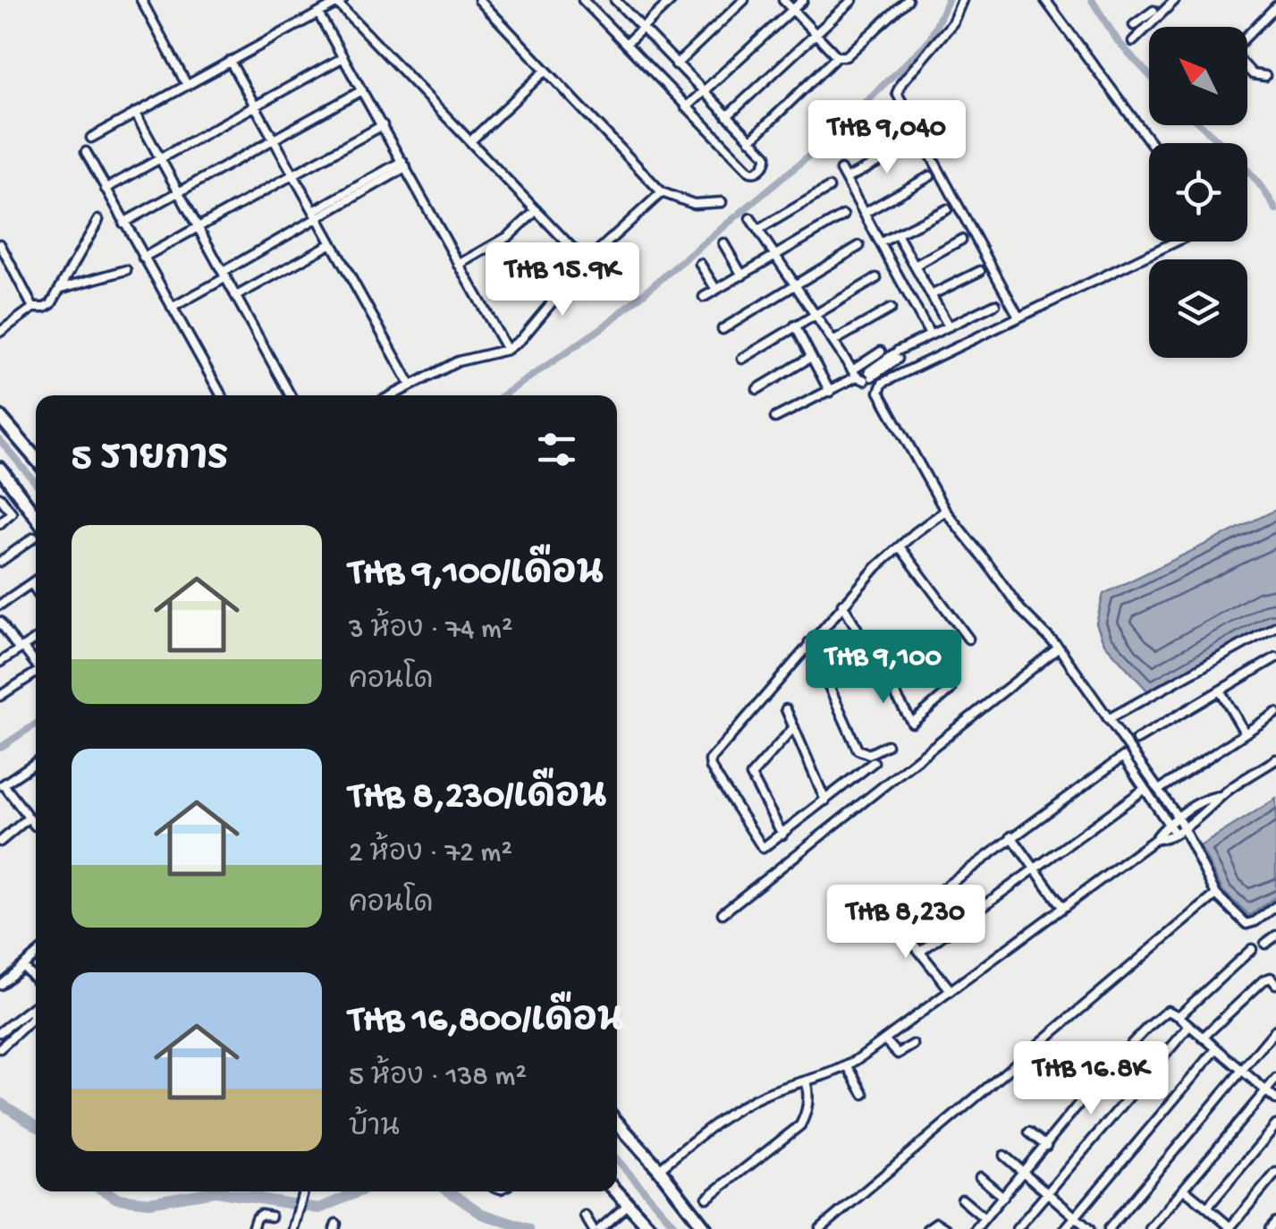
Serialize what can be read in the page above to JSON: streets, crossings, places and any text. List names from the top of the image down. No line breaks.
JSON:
{"north":"top left","page":{"price":["THB 9,040","THB 15.9K","THB 9,100","THB 8,230","THB 16.8K"],"heading":"5 รายการ","list":[{"name":"THB 9,100/เดือน","note":"3 ห้อง · 74 m² · คอนโด"},{"name":"THB 8,230/เดือน","note":"2 ห้อง · 72 m² · คอนโด"},{"name":"THB 16,800/เดือน","note":"5 ห้อง · 138 m² · บ้าน"}]}}
